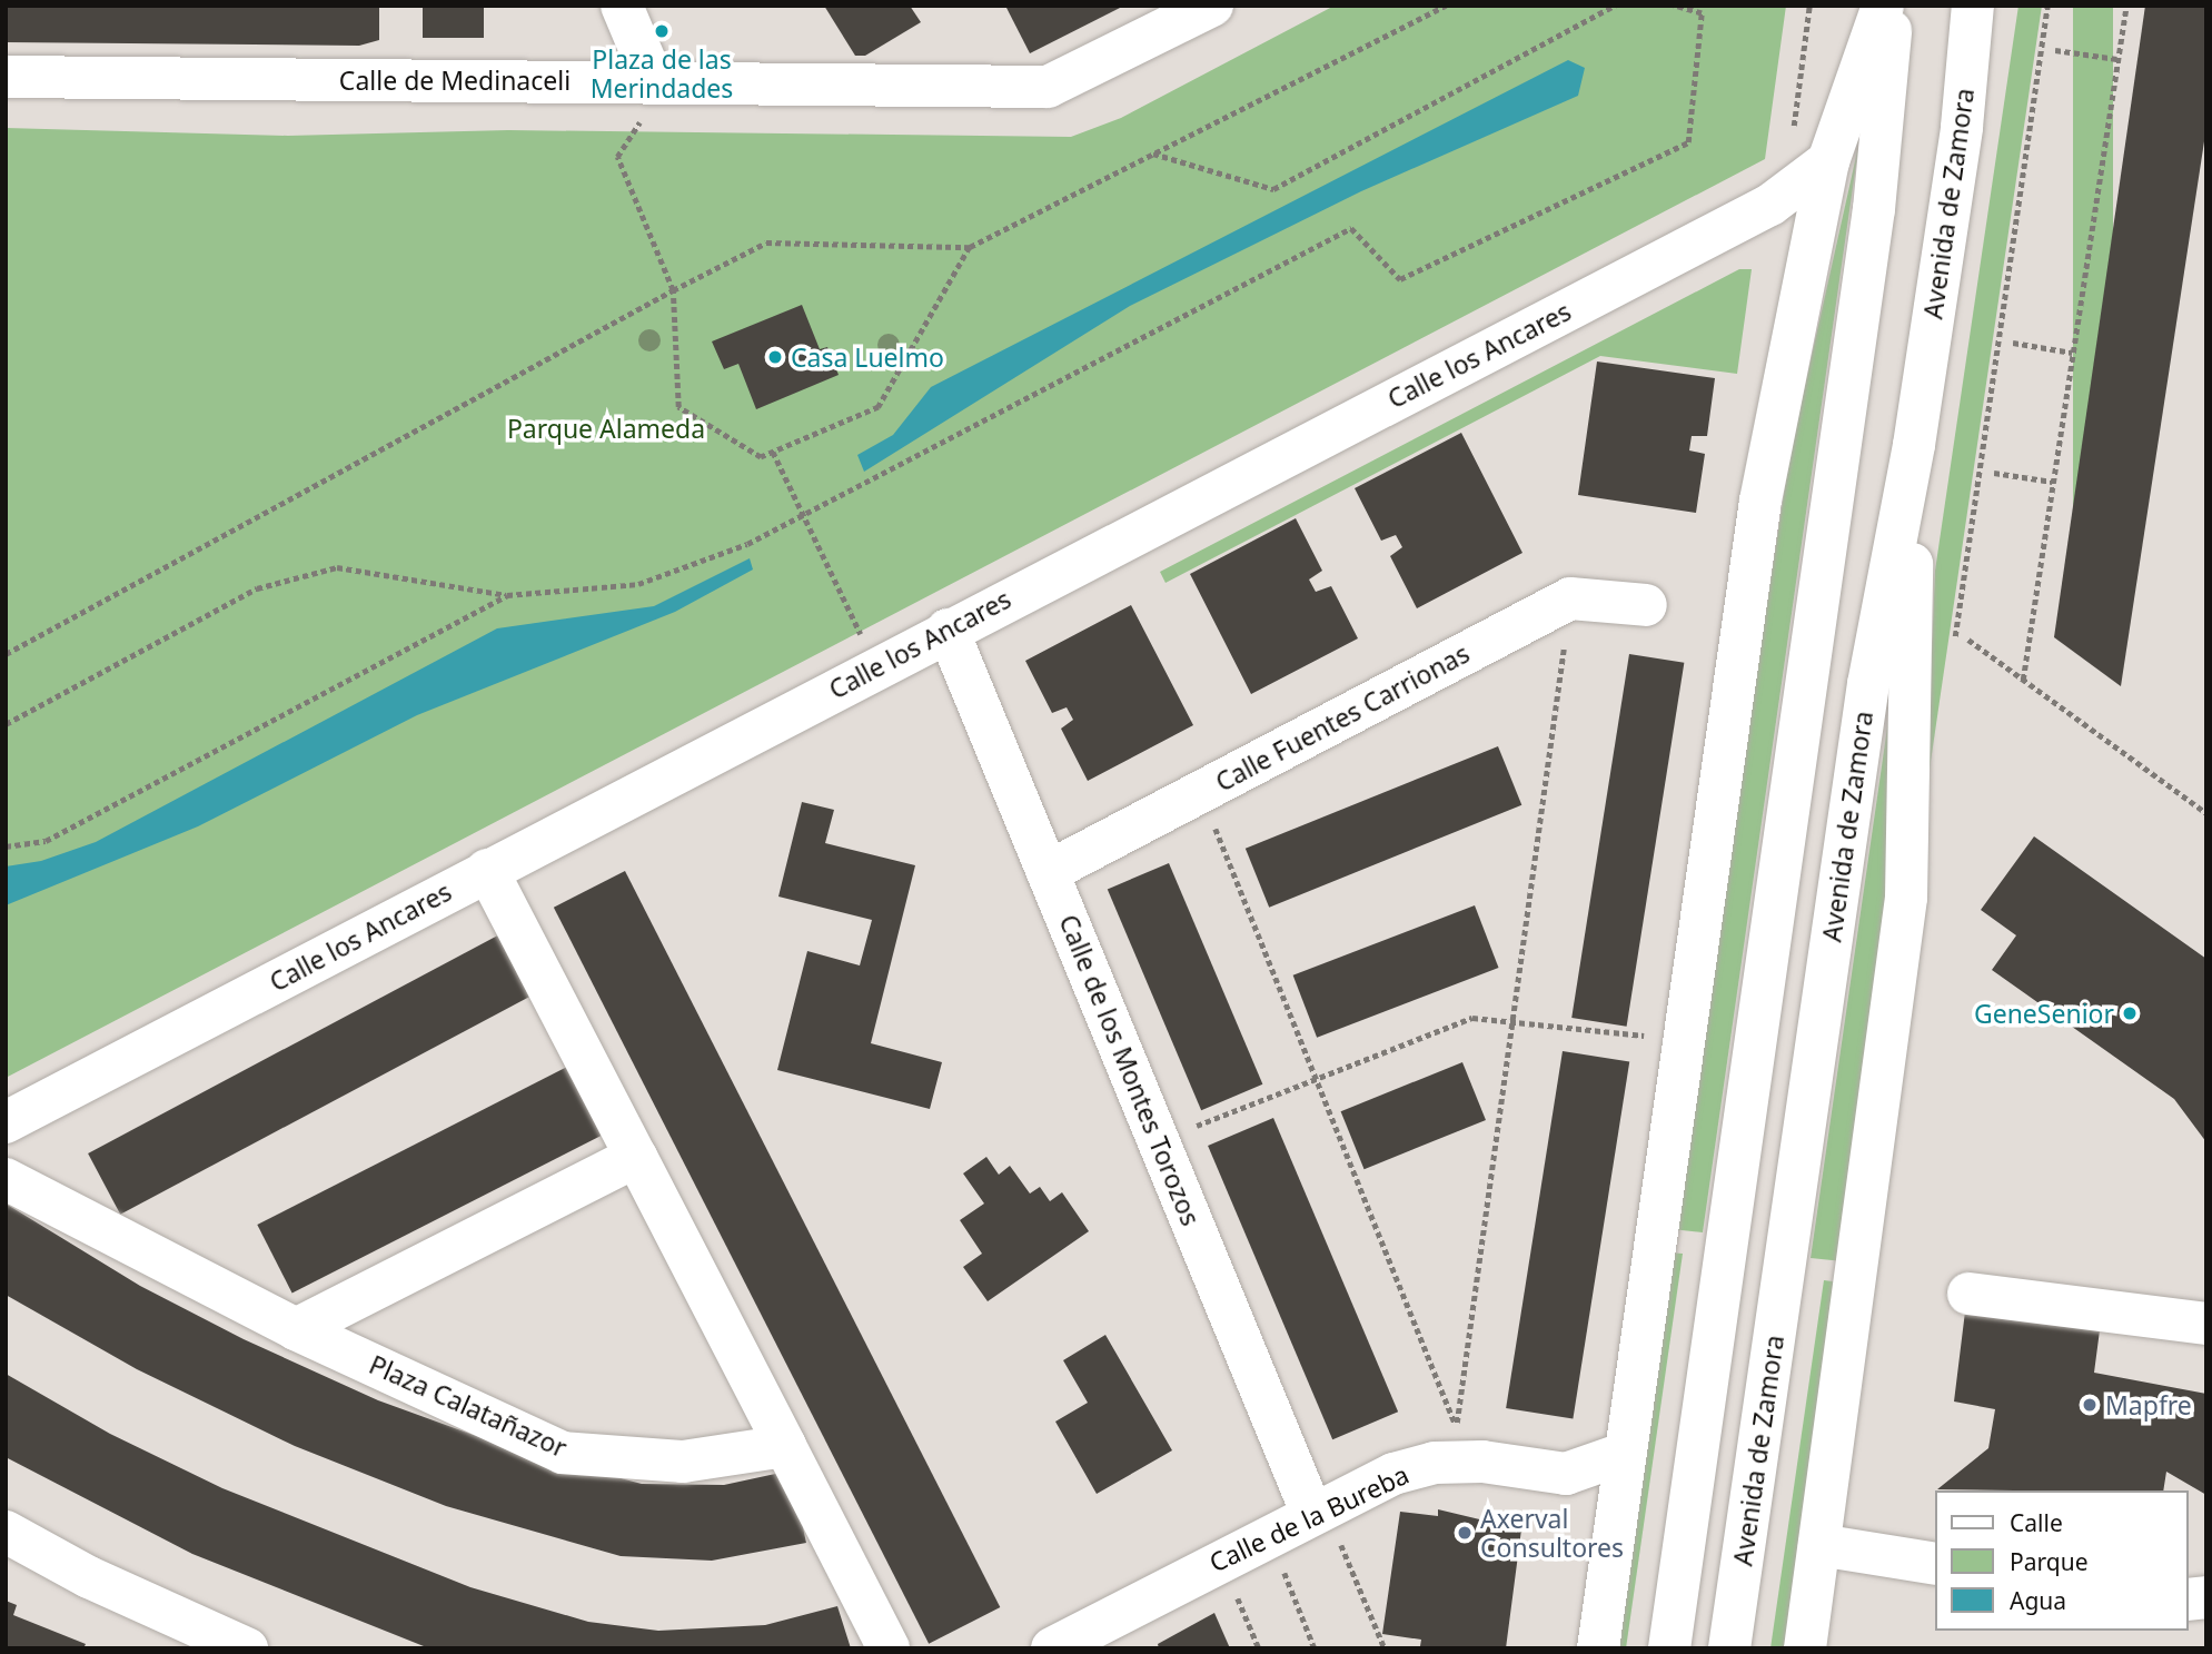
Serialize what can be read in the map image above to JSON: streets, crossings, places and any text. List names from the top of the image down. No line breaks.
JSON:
{"streets":{"main road":["Calle de Medinaceli","Avenida de Zamora","Calle los Ancares","Calle Fuentes Carrionas","Calle de los Montes Torozos","Plaza Calatañazor","Calle de la Bureba"]},"crossings":[["Calle los Ancares","Calle de los Montes Torozos"],["Calle Fuentes Carrionas","Calle de los Montes Torozos"],["Calle de los Montes Torozos","Calle de la Bureba"]],"parks":["Parque Alameda"],"places":["Plaza de las Merindades","Casa Luelmo","GeneSenior","Mapfre","Axerval Consultores"],"legend":["Calle","Parque","Agua"]}
